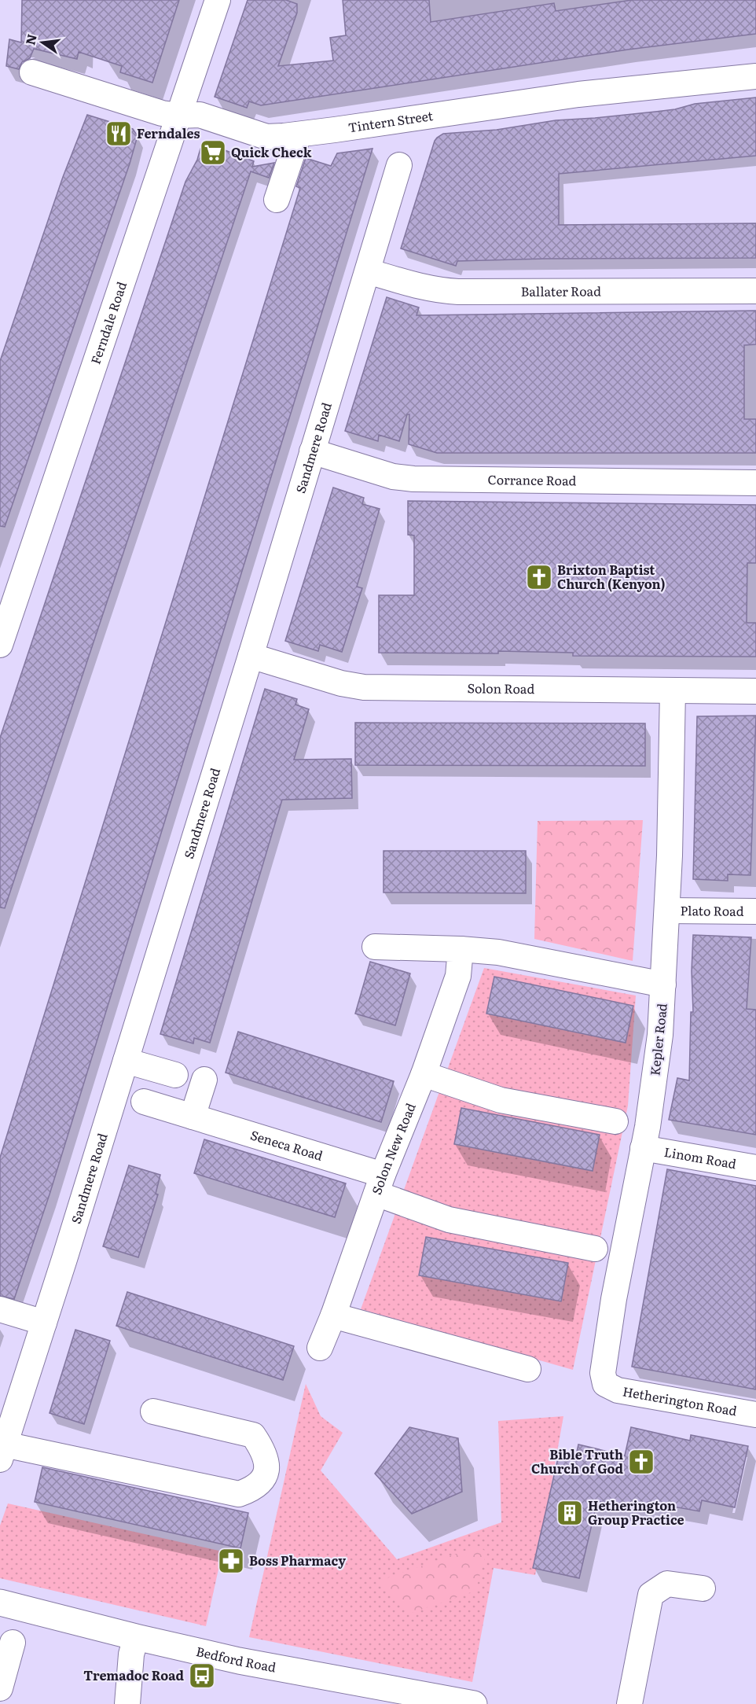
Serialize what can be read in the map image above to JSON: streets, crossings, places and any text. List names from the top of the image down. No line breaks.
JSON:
{"streets":{"main road":["Bedford Road"],"street":["Tintern Street","Ballater Road","Ferndale Road","Sandmere Road","Corrance Road","Solon Road","Plato Road","Kepler Road","Seneca Road","Solon New Road","Linom Road","Hetherington Road"]},"crossings":[["Tintern Street","Ferndale Road"],["Ballater Road","Sandmere Road"],["Sandmere Road","Corrance Road"],["Sandmere Road","Solon Road"],["Solon Road","Kepler Road"],["Plato Road","Kepler Road"],["Kepler Road","Linom Road"],["Kepler Road","Hetherington Road"],["Seneca Road","Solon New Road"]],"places":{"restaurant":["Ferndales"],"supermarket":["Quick Check"],"church":["Brixton Baptist Church (Kenyon)","Bible Truth Church of God"],"building":["Hetherington Group Practice"],"pharmacy":["Boss Pharmacy"],"bus stop":["Tremadoc Road"]},"north":"left"}
